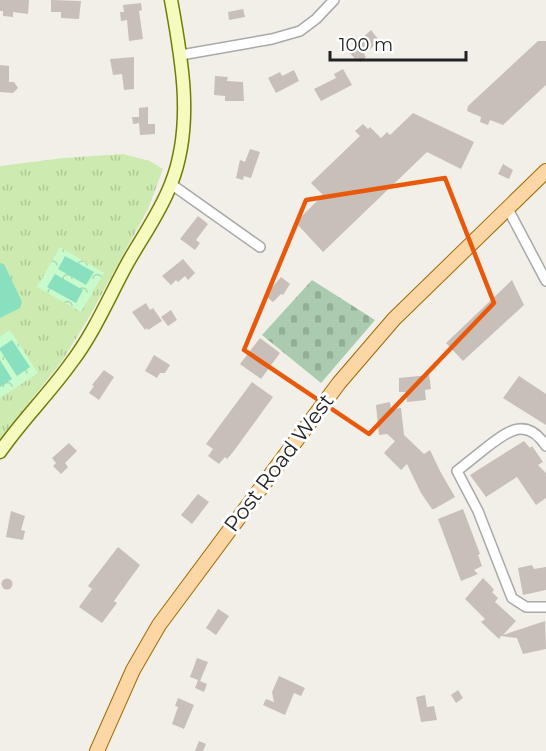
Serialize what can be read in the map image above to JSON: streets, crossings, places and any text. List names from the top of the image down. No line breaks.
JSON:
{"streets":{"main road":["Post Road West"]},"scale_bar":"100 m"}
